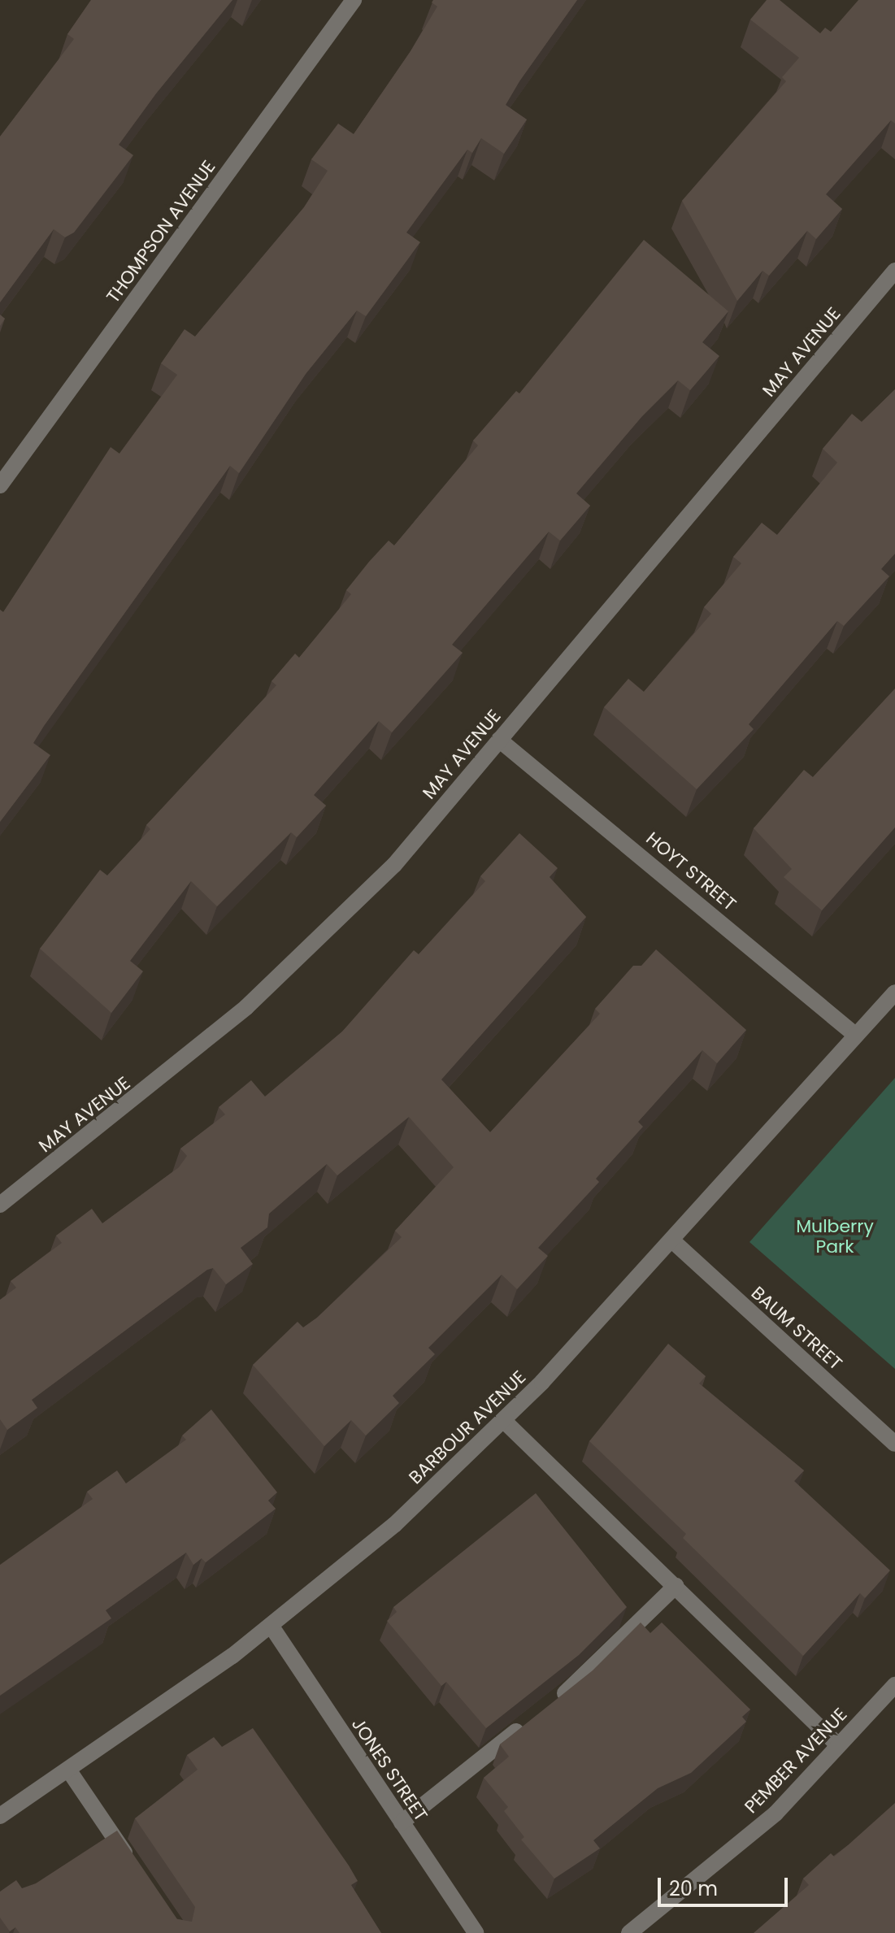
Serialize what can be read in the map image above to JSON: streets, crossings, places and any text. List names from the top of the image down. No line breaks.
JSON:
{"streets":{"street":["THOMPSON AVENUE","MAY AVENUE","HOYT STREET","BAUM STREET","BARBOUR AVENUE","PEMBER AVENUE","JONES STREET"]},"crossings":[["MAY AVENUE","HOYT STREET"],["HOYT STREET","BARBOUR AVENUE"],["BAUM STREET","BARBOUR AVENUE"],["BARBOUR AVENUE","JONES STREET"]],"parks":["Mulberry Park"],"scale_bar":"20 m"}
